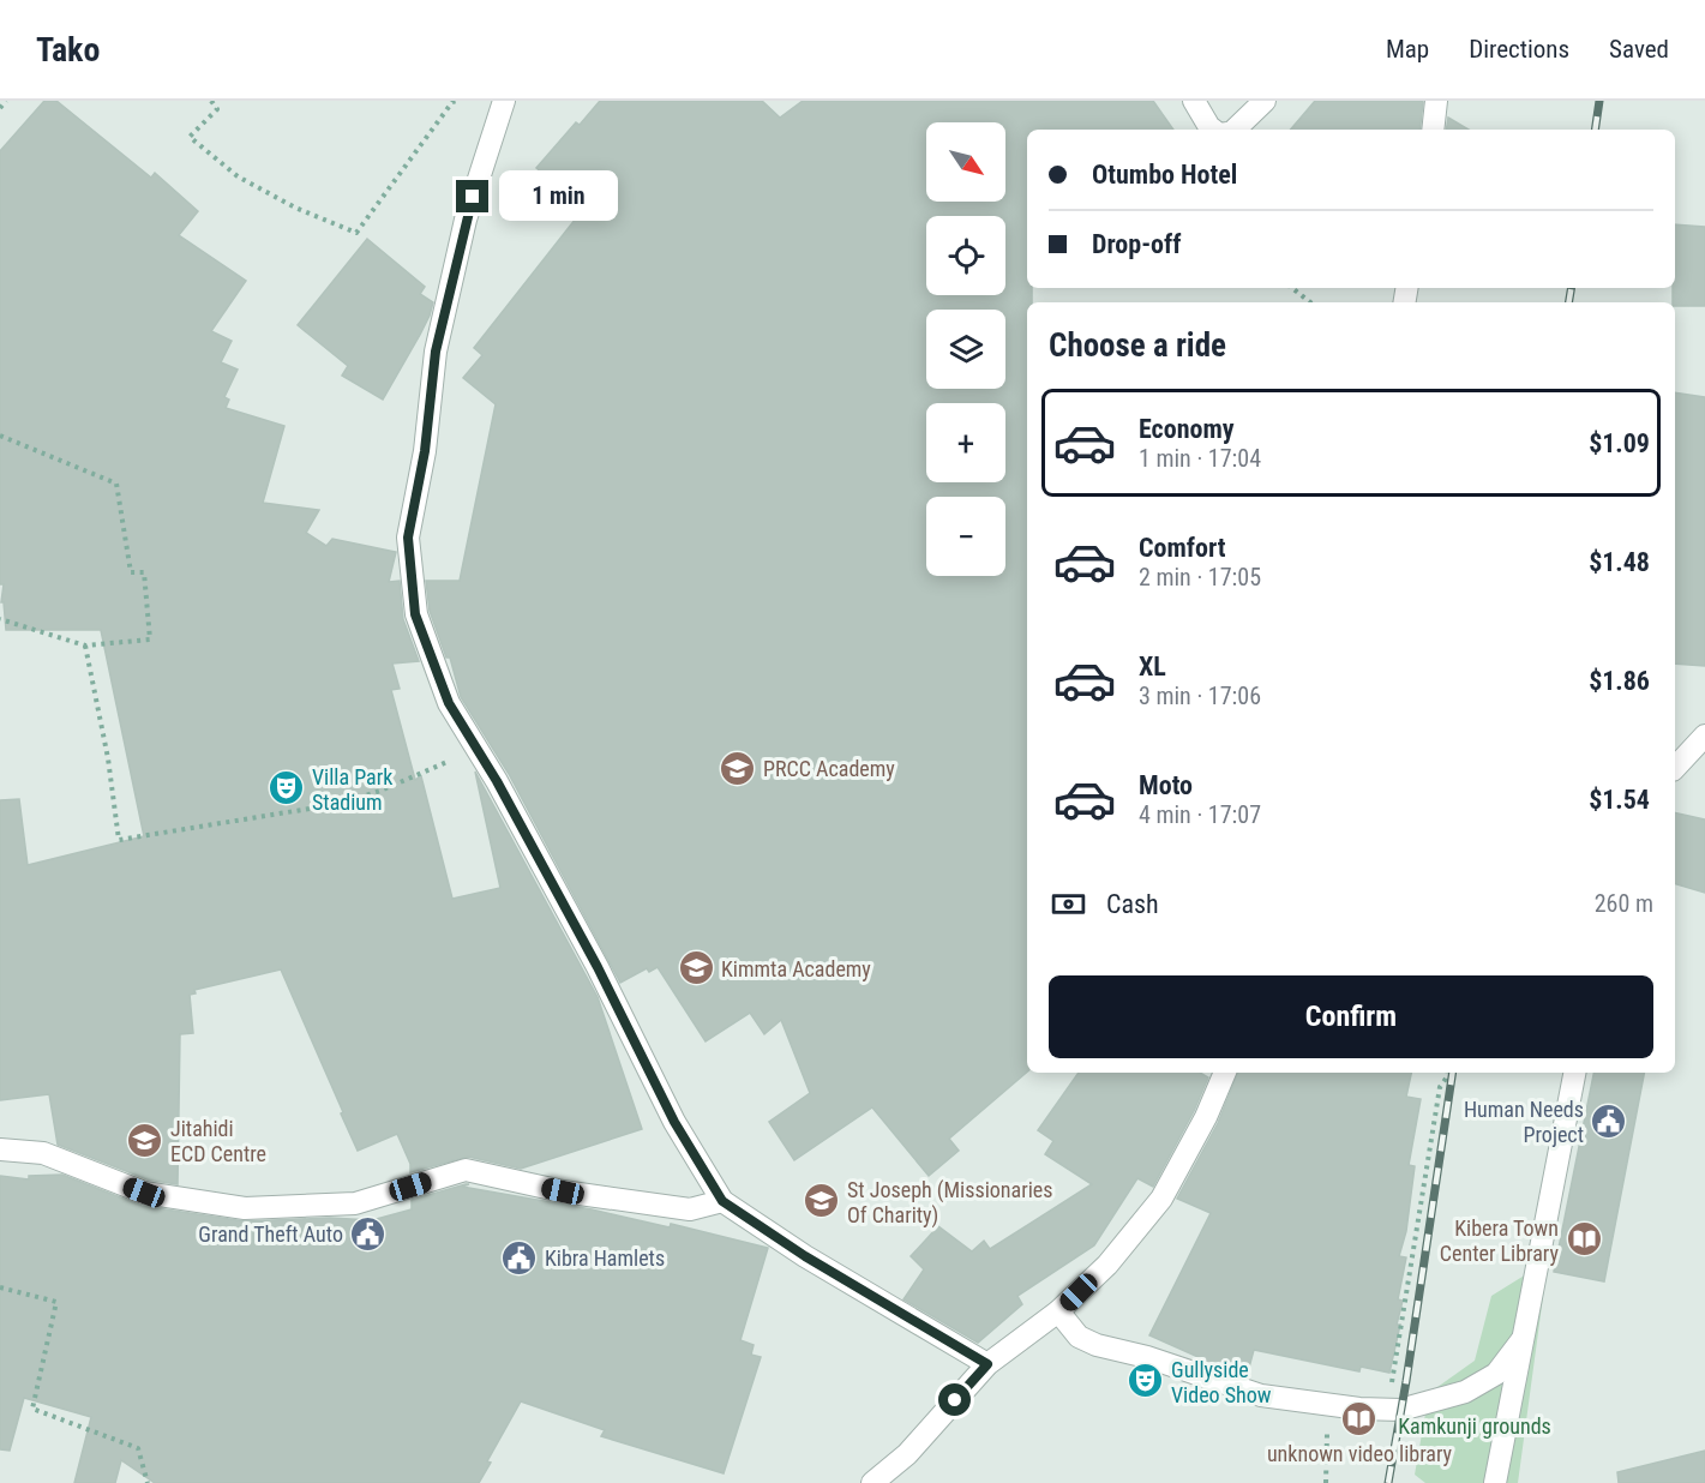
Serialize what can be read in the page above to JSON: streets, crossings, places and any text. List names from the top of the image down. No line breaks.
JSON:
{"parks":["Kamkunji grounds"],"places":{"school or university":["PRCC Academy","Kimmta Academy","Jitahidi ECD Centre","St Joseph (Missionaries Of Charity)"],"theatre":["Villa Park Stadium","Gullyside Video Show"],"public building":["Human Needs Project","Grand Theft Auto","Kibra Hamlets"],"library":["Kibera Town Center Library","unknown video library"]},"north":"bottom right","page":{"header":"Tako","nav":["Map","Directions","Saved"],"map_buttons":["+","−"],"banner":["Otumbo Hotel","Drop-off"],"bubble":"1 min","heading":"Choose a ride","list":[{"name":"Economy","note":"1 min · 17:04","value":"$1.09"},{"name":"Comfort","note":"2 min · 17:05","value":"$1.48"},{"name":"XL","note":"3 min · 17:06","value":"$1.86"},{"name":"Moto","note":"4 min · 17:07","value":"$1.54"}],"pay":["Cash","260 m"],"buttons":"Confirm"}}
